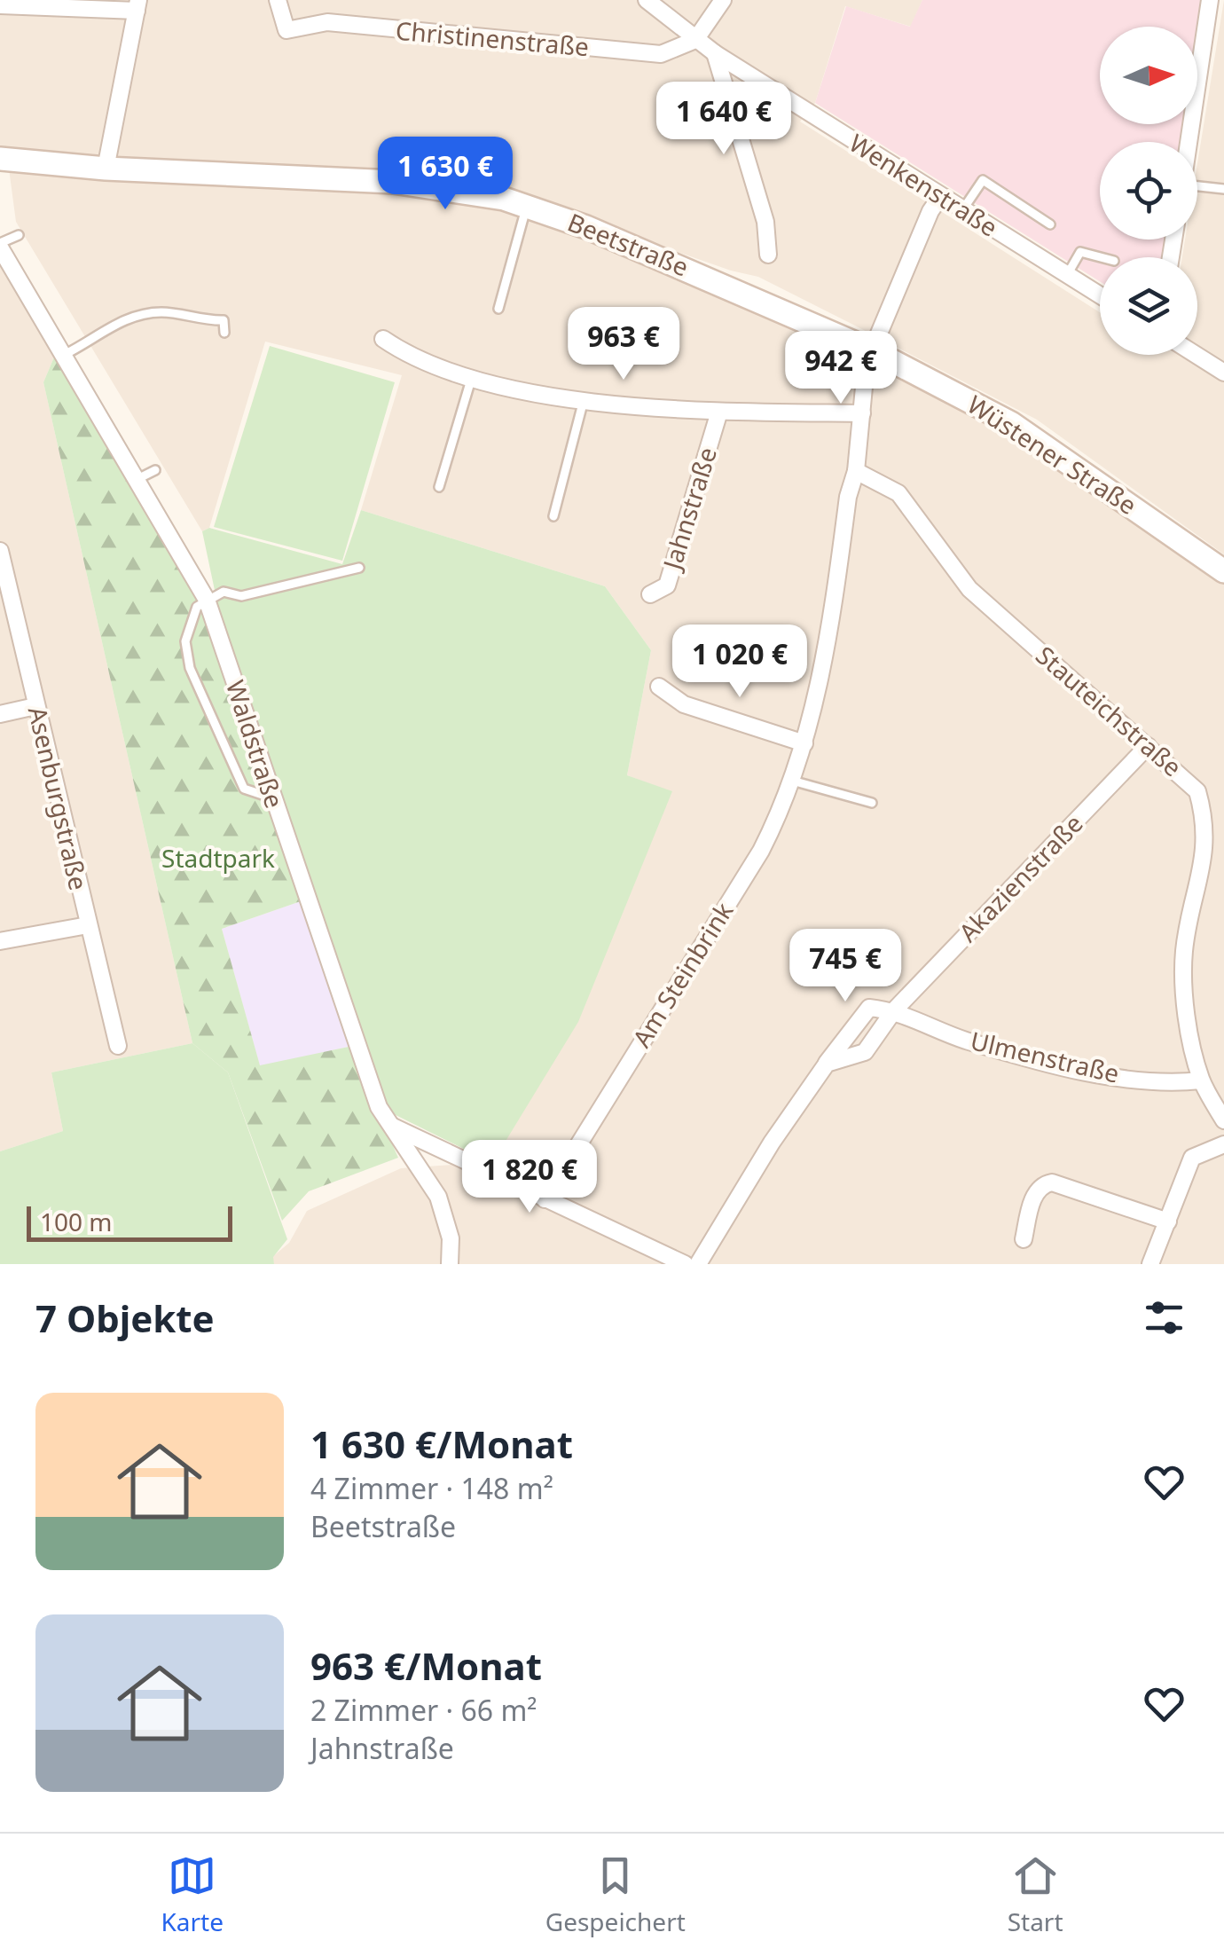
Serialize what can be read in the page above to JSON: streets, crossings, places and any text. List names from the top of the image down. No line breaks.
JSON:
{"streets":{"main road":["Beetstraße","Wüstener Straße"],"street":["Christinenstraße","Wenkenstraße","Jahnstraße","Stauteichstraße","Waldstraße","Asenburgstraße","Akazienstraße","Am Steinbrink","Ulmenstraße"]},"crossings":[["Christinenstraße","Wenkenstraße"],["Wenkenstraße","Am Steinbrink"],["Beetstraße","Wüstener Straße"],["Beetstraße","Am Steinbrink"],["Wüstener Straße","Am Steinbrink"],["Jahnstraße","Am Steinbrink"],["Stauteichstraße","Akazienstraße"],["Stauteichstraße","Am Steinbrink"],["Akazienstraße","Ulmenstraße"]],"parks":["Stadtpark"],"scale_bar":"100 m","north":"right","page":{"price":["1 640 €","1 630 €","963 €","942 €","1 020 €","745 €","1 820 €"],"scale":"100 m","heading":"7 Objekte","list":[{"name":"1 630 €/Monat","note":"4 Zimmer · 148 m² · Beetstraße"},{"name":"963 €/Monat","note":"2 Zimmer · 66 m² · Jahnstraße"}],"tabs":["Karte","Gespeichert","Start"]}}
